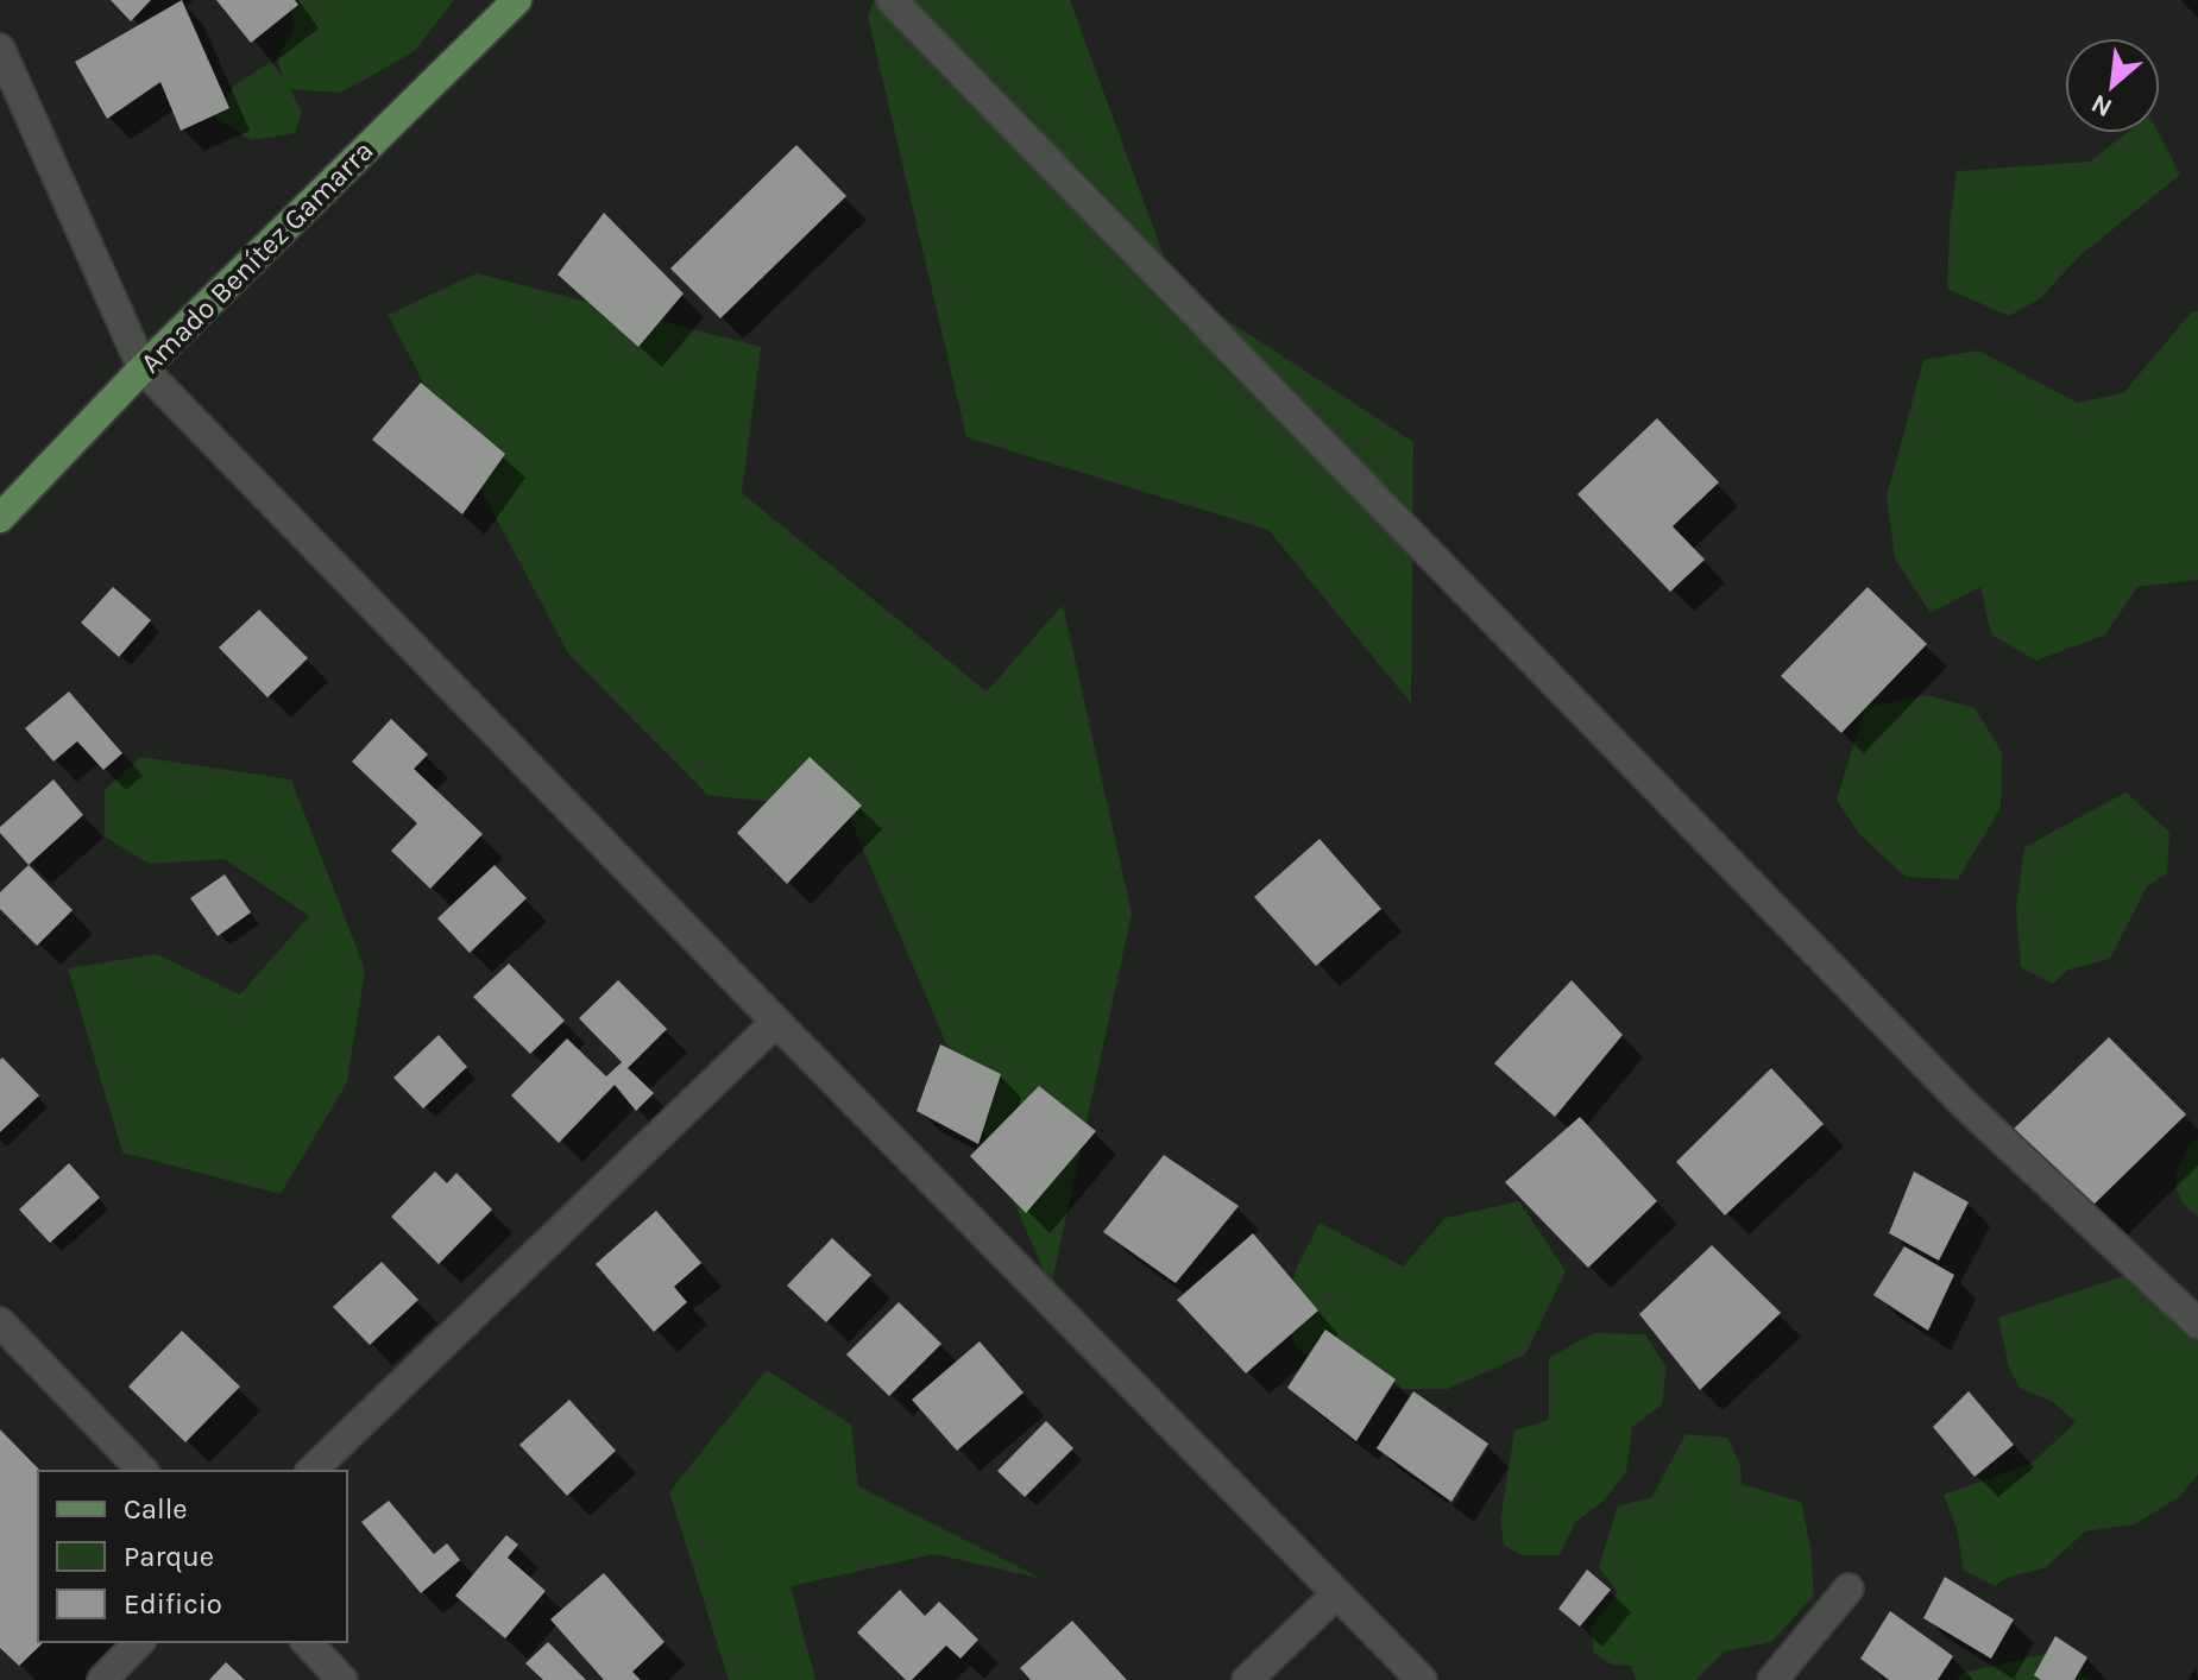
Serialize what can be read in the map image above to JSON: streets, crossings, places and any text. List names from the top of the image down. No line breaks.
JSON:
{"streets":{"main road":["Amado Benítez Gamarra"]},"legend":["Calle","Parque","Edificio"],"north":"bottom left"}
